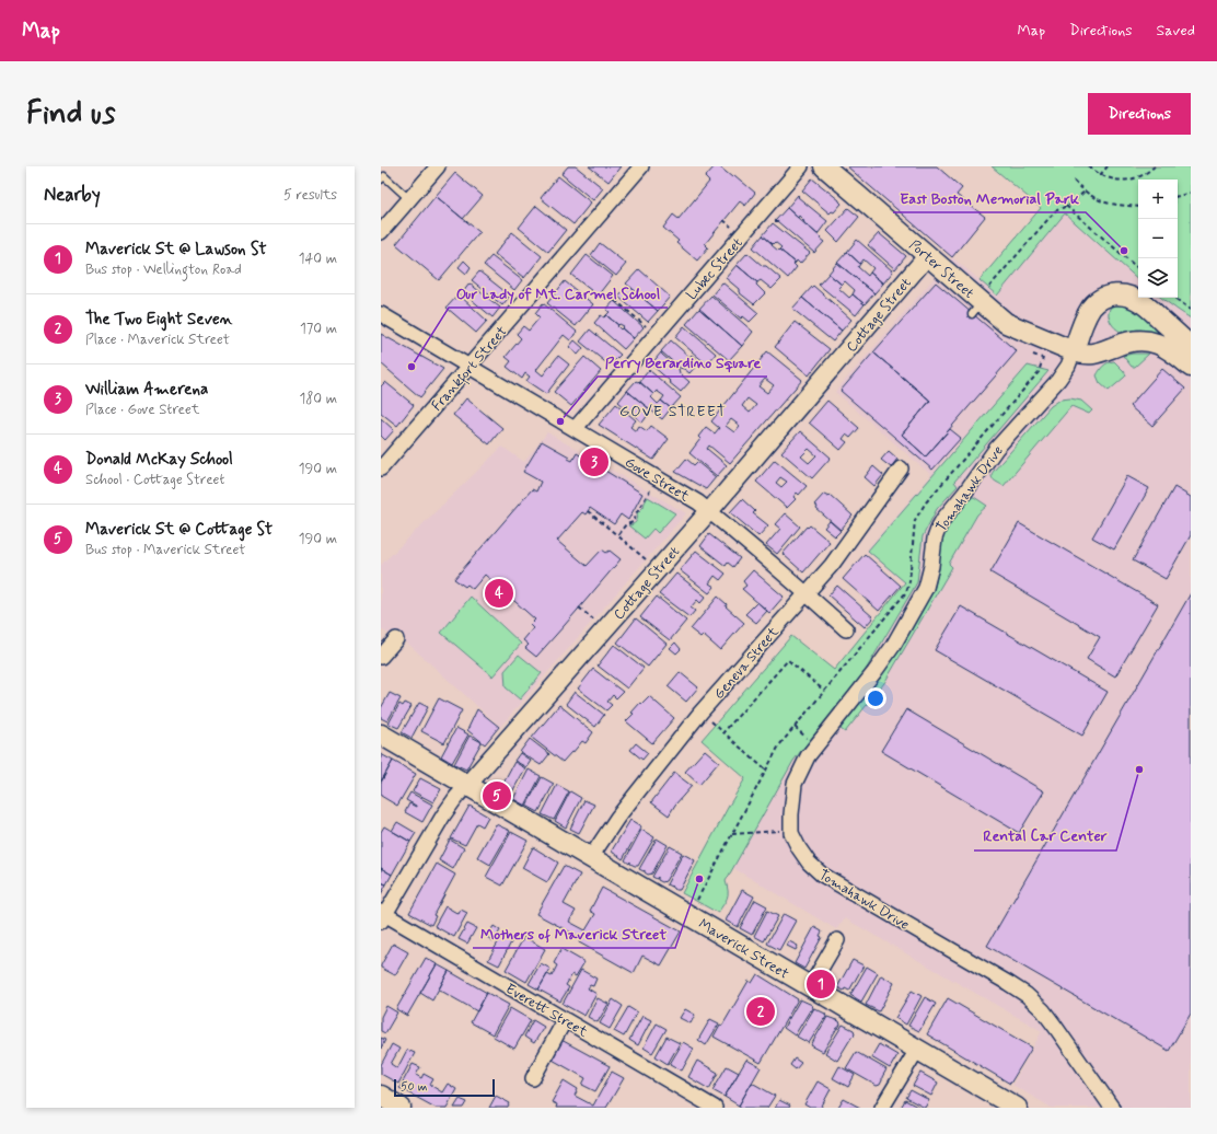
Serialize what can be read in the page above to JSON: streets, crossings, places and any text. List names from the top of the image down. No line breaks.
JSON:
{"streets":{"main road":["Porter Street","Maverick Street"],"street":["Lubec Street","Cottage Street","Frankfort Street","Gove Street","Tomahawk Drive","Geneva Street","Everett Street"]},"crossings":[["Lubec Street","Gove Street"],["Porter Street","Cottage Street"],["Porter Street","Tomahawk Drive"],["Cottage Street","Gove Street"],["Cottage Street","Maverick Street"],["Cottage Street","Everett Street"],["Frankfort Street","Gove Street"],["Gove Street","Geneva Street"],["Geneva Street","Maverick Street"]],"districts":["GOVE STREET"],"places":["East Boston Memorial Park","Our Lady of Mt. Carmel School","Perry Berardino Square","Rental Car Center","Mothers of Maverick Street"],"scale_bar":"50 m","page":{"header":"Map","nav":["Map","Directions","Saved"],"buttons":"Directions","title":"Find us","heading":["Nearby","5 results"],"map_buttons":["+","−"],"list":[{"mark":"1","name":"Maverick St @ Lawson St","note":"Bus stop · Wellington Road","value":"140 m"},{"mark":"2","name":"The Two Eight Seven","note":"Place · Maverick Street","value":"170 m"},{"mark":"3","name":"William Amerena","note":"Place · Gove Street","value":"180 m"},{"mark":"4","name":"Donald McKay School","note":"School · Cottage Street","value":"190 m"},{"mark":"5","name":"Maverick St @ Cottage St","note":"Bus stop · Maverick Street","value":"190 m"}],"pins":["3","4","5","1","2"],"scale":"50 m"}}
